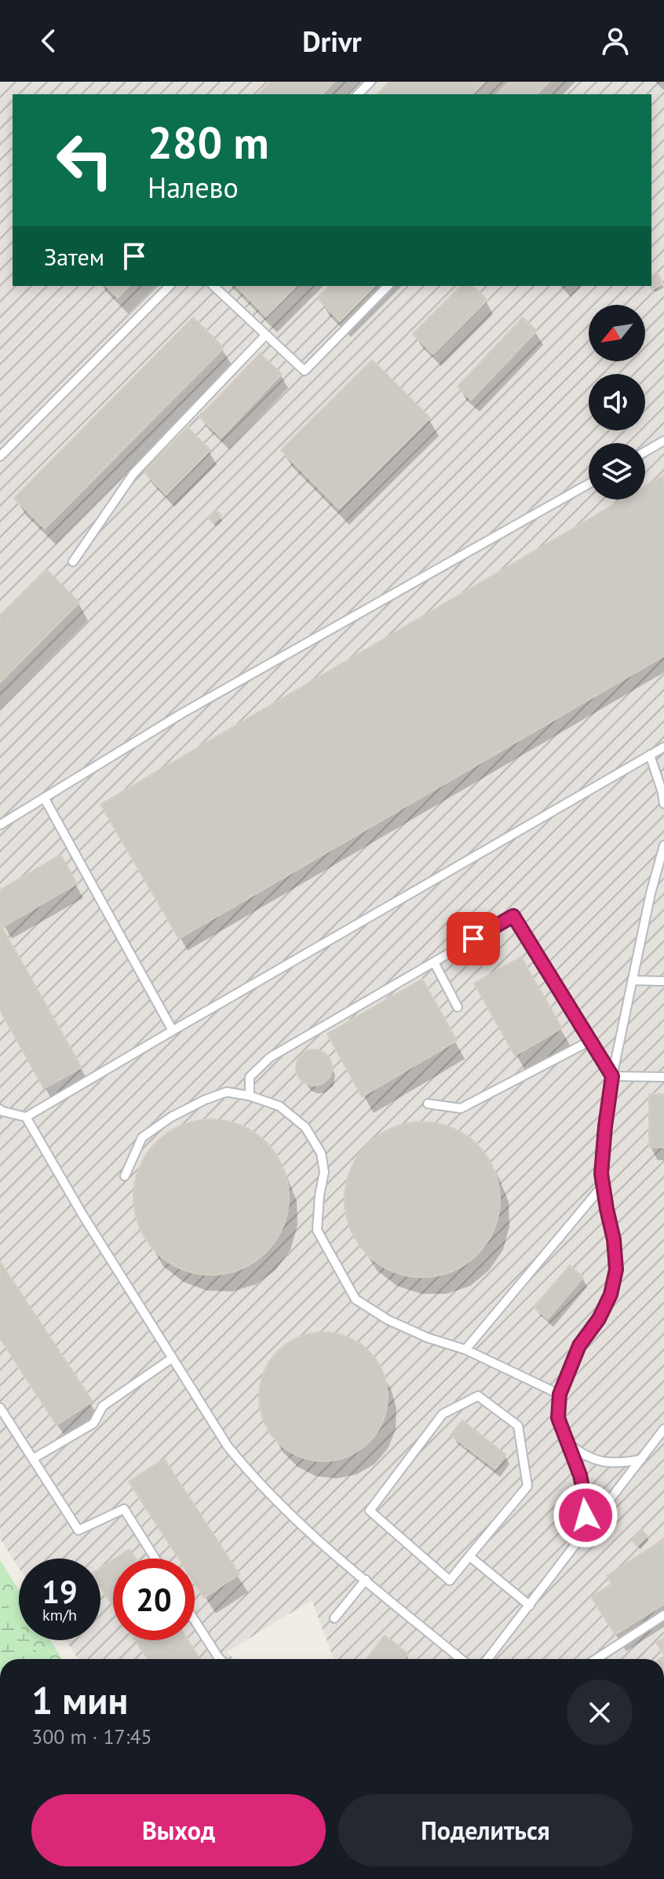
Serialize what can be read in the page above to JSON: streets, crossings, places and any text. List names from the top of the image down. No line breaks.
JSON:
{"north":"bottom left","page":{"header":"Drivr","turn":["280 m","Налево"],"then":"Затем","speed":"19 km/h","limit":"20","heading":["1 мин","300 m · 17:45"],"buttons":["Выход","Поделиться"]}}
